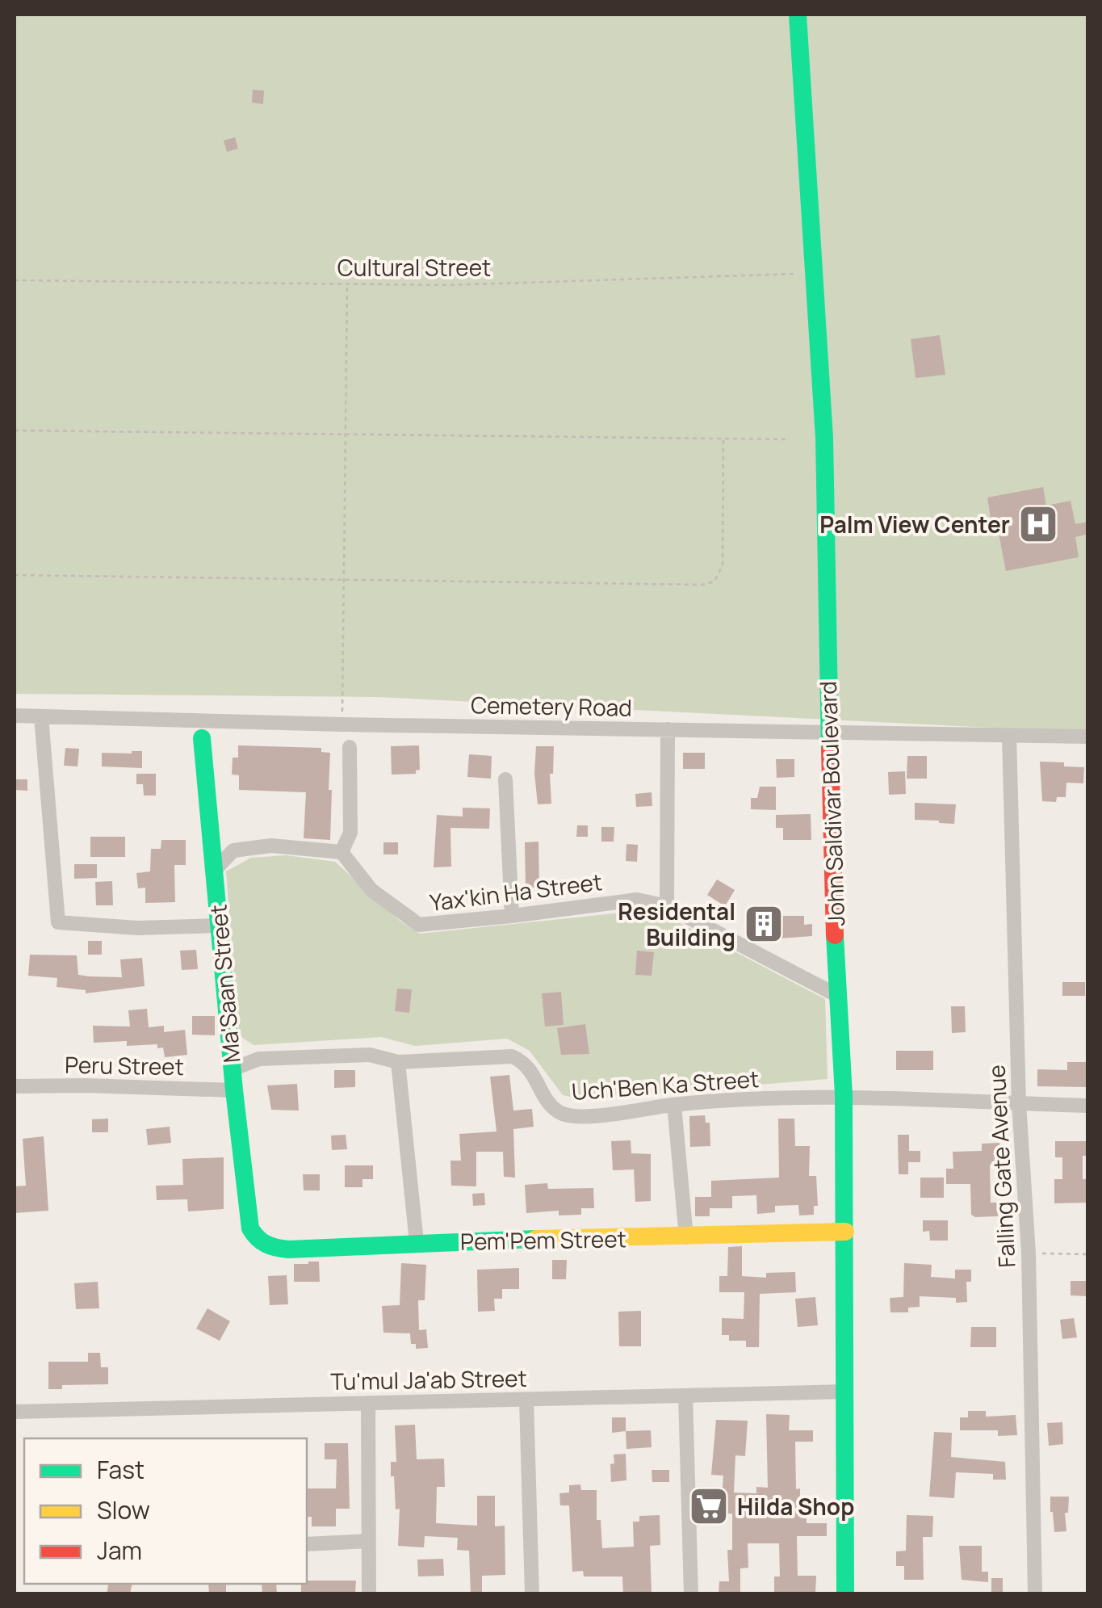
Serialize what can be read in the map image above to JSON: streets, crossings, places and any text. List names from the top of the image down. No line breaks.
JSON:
{"streets":{"street":["Cemetery Road","John Saldivar Boulevard","Yax'kin Ha Street","Ma'Saan Street","Peru Street","Uch'Ben Ka Street","Falling Gate Avenue","Pem'Pem Street","Tu'mul Ja'ab Street"],"path":["Cultural Street"]},"crossings":[["Cultural Street","John Saldivar Boulevard"],["Cemetery Road","John Saldivar Boulevard"],["Cemetery Road","Falling Gate Avenue"],["John Saldivar Boulevard","Yax'kin Ha Street"],["John Saldivar Boulevard","Uch'Ben Ka Street"],["John Saldivar Boulevard","Pem'Pem Street"],["John Saldivar Boulevard","Tu'mul Ja'ab Street"],["Ma'Saan Street","Peru Street"],["Ma'Saan Street","Uch'Ben Ka Street"],["Ma'Saan Street","Pem'Pem Street"],["Uch'Ben Ka Street","Falling Gate Avenue"]],"places":{"hospital":["Palm View Center"],"building":["Residental Building"],"supermarket":["Hilda Shop"]},"legend":["Fast","Slow","Jam"]}
